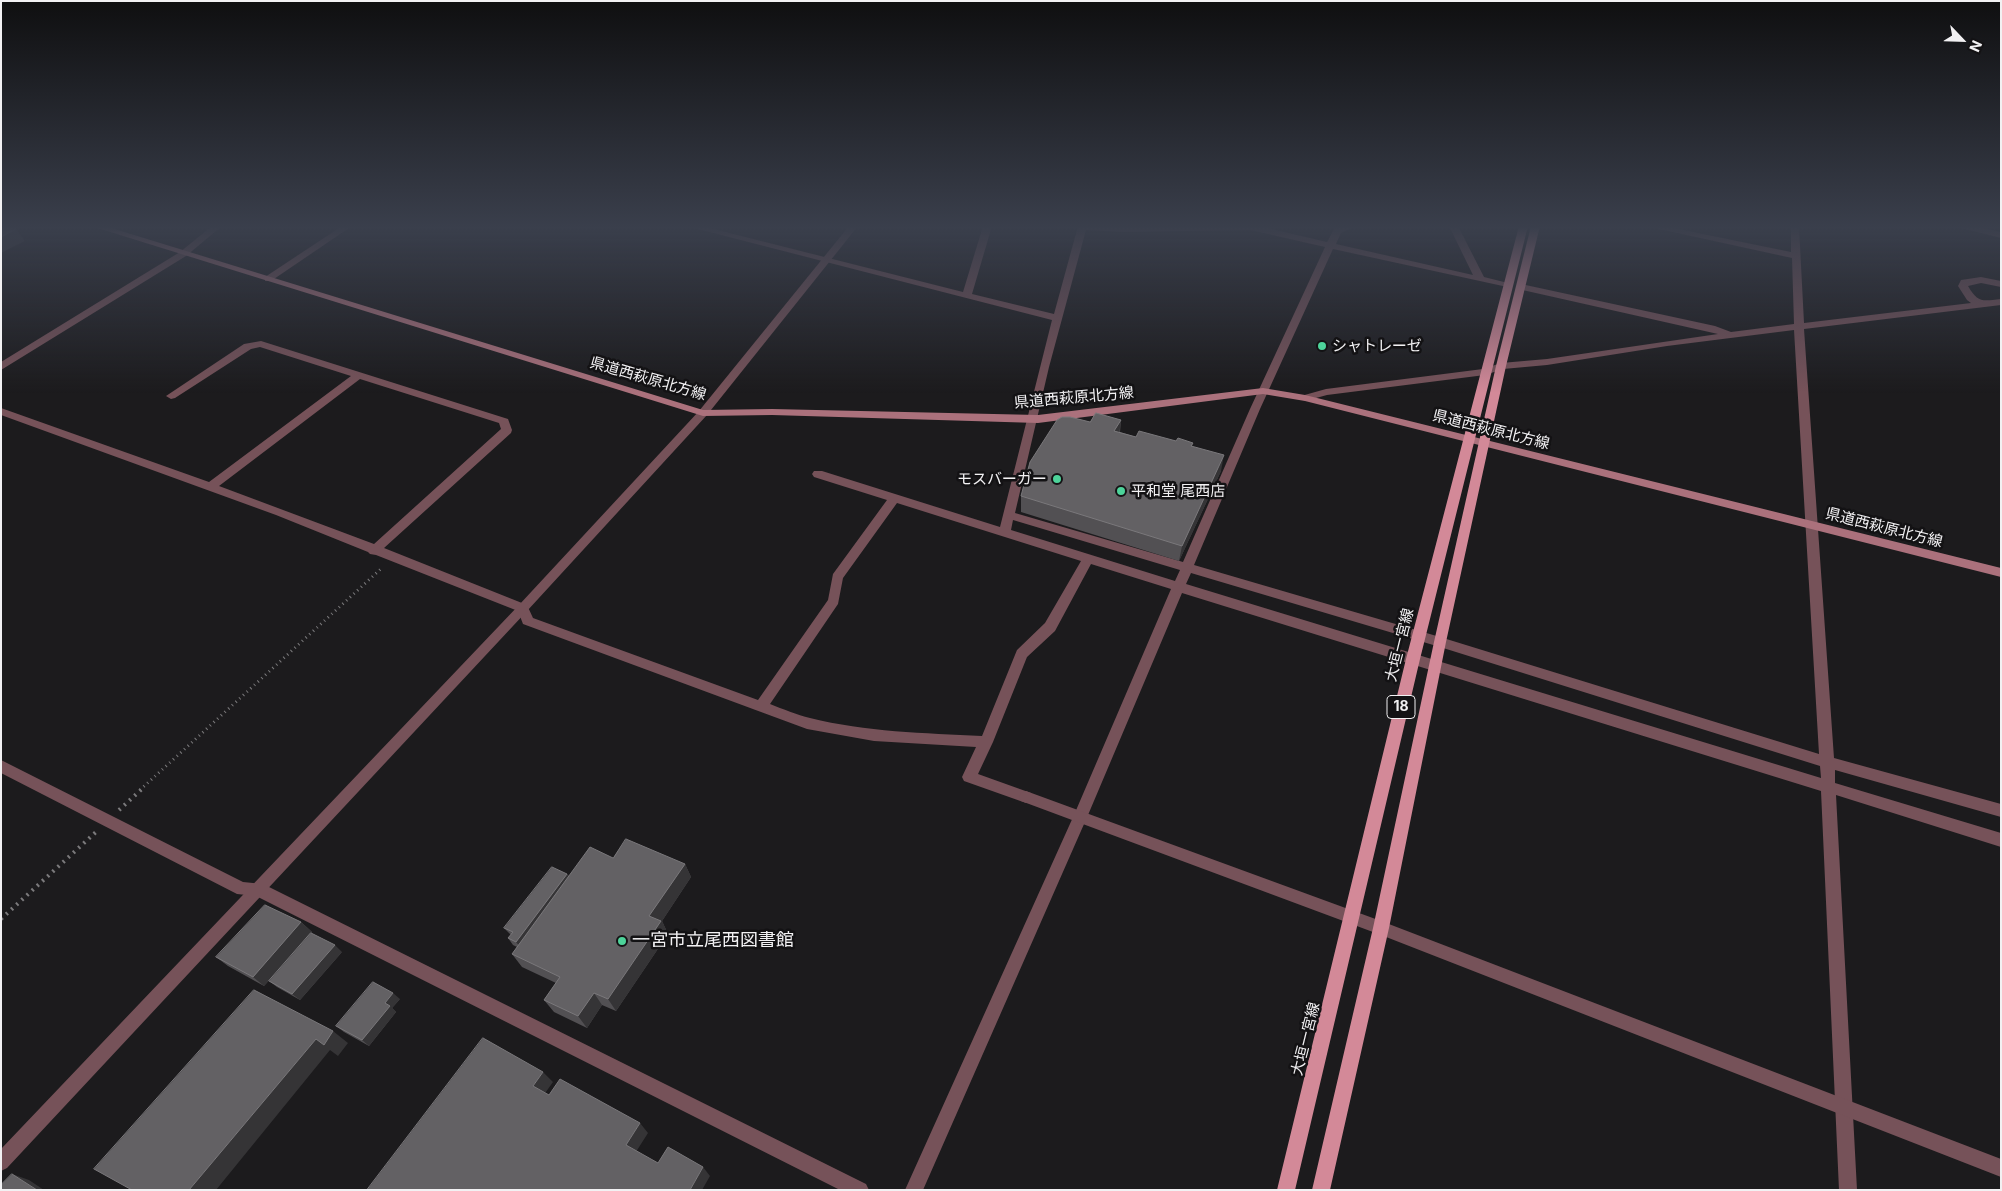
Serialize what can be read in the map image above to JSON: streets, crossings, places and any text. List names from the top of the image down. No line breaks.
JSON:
{"streets":{"main road":["県道西萩原北方線","大垣一宮線","18"]},"crossings":[["県道西萩原北方線","大垣一宮線"]],"places":["シャトレーゼ","モスバーガー","平和堂 尾西店","一宮市立尾西図書館"],"north":"bottom right"}
